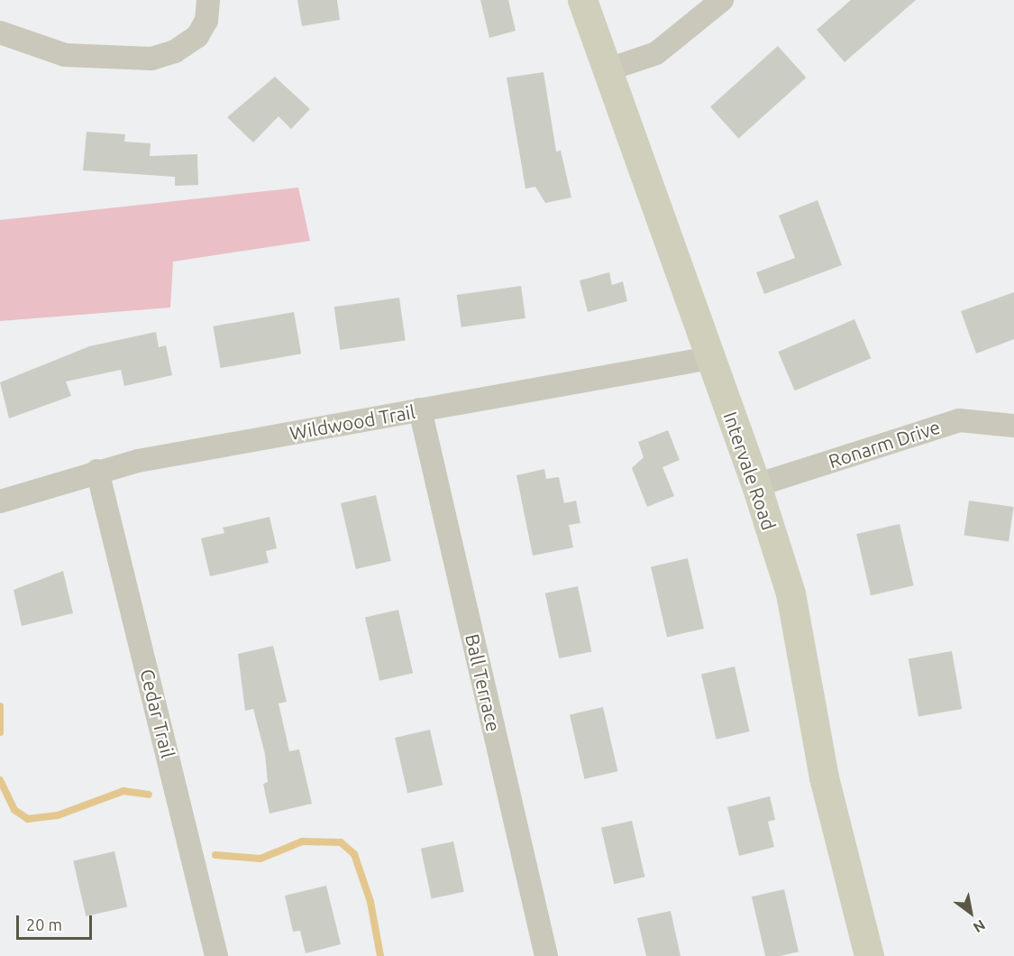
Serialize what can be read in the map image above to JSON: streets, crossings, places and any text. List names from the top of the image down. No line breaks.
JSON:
{"streets":{"street":["Wildwood Trail","Ronarm Drive","Intervale Road","Ball Terrace","Cedar Trail"]},"crossings":[["Wildwood Trail","Intervale Road"],["Wildwood Trail","Ball Terrace"],["Wildwood Trail","Cedar Trail"],["Ronarm Drive","Intervale Road"]],"scale_bar":"20 m","north":"bottom right"}
